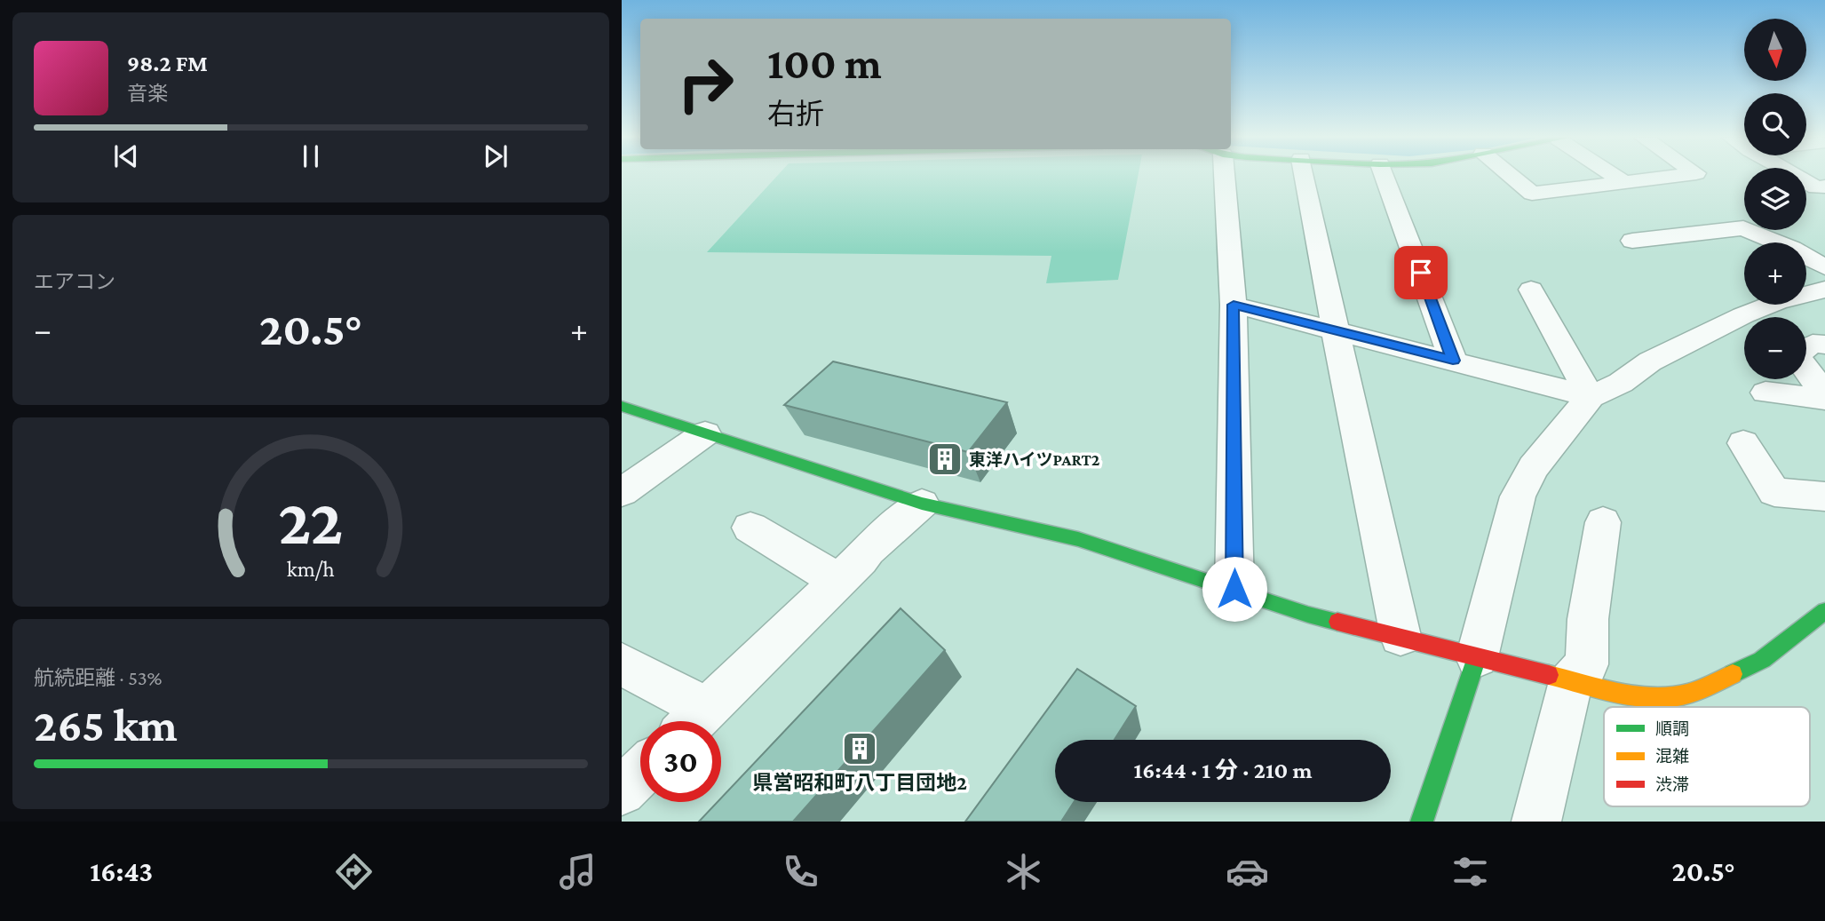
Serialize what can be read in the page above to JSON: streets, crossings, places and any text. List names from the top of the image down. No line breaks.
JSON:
{"places":{"building":["東洋ハイツPART2","県営昭和町八丁目団地2"]},"legend":["順調","混雑","渋滞"],"north":"bottom","page":{"map_buttons":["+","−"],"turn":["100 m","右折"],"song":["98.2 FM","音楽"],"tile":["エアコン",["航続距離 · 53%","265 km"]],"heat":["−","20.5°","+"],"limit":"30","trip":"16:44 · 1 分 · 210 m","tabs":["16:43","20.5°"],"gauge":["22","km/h"]}}
